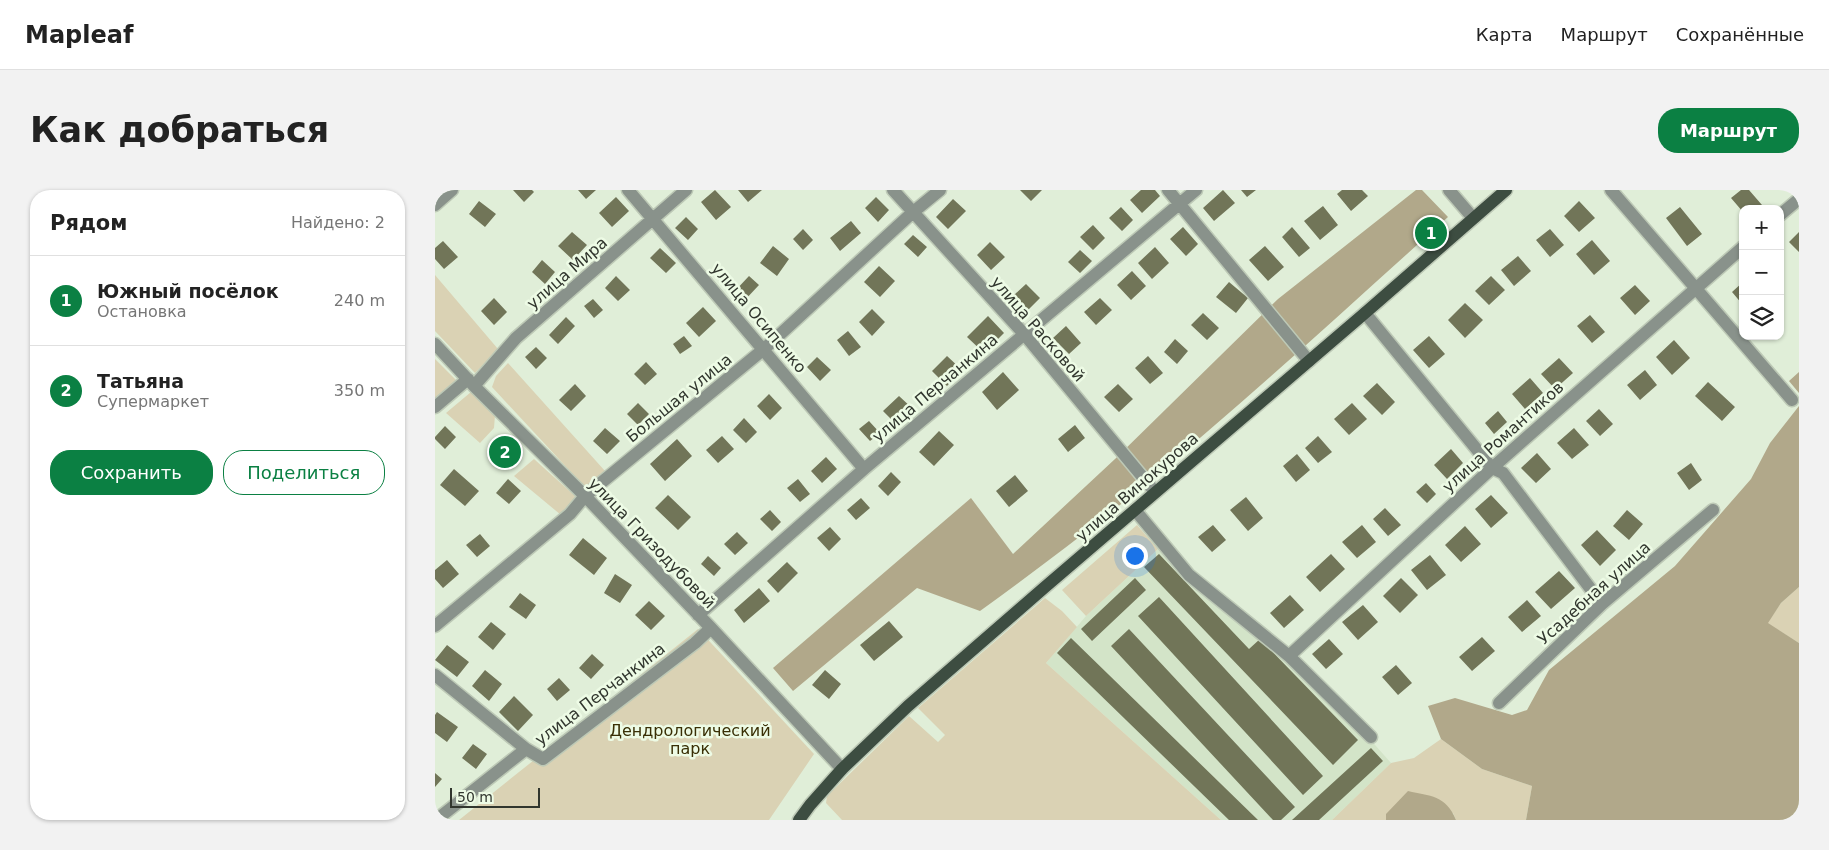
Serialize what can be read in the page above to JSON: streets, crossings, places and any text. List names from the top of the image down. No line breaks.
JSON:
{"streets":{"main road":["улица Винокурова"],"street":["улица Мира","улица Осипенко","улица Расковой","улица Перчанкина","Большая улица","улица Романтиков","улица Гризодубовой","Усадебная улица"]},"crossings":[["улица Мира","улица Осипенко"],["улица Мира","улица Гризодубовой"],["улица Осипенко","улица Перчанкина"],["улица Осипенко","Большая улица"],["улица Расковой","улица Перчанкина"],["улица Расковой","Большая улица"],["улица Расковой","улица Винокурова"],["улица Перчанкина","улица Гризодубовой"],["Большая улица","улица Гризодубовой"],["улица Винокурова","улица Гризодубовой"]],"parks":["Дендрологический парк"],"scale_bar":"50 m","page":{"header":"Mapleaf","nav":["Карта","Маршрут","Сохранённые"],"buttons":["Маршрут",["Сохранить","Поделиться"]],"title":"Как добраться","heading":["Рядом","Найдено: 2"],"map_buttons":["+","−"],"pins":["1","2"],"list":[{"mark":"1","name":"Южный посёлок","note":"Остановка","value":"240 m"},{"mark":"2","name":"Татьяна","note":"Супермаркет","value":"350 m"}],"scale":"50 m"}}
